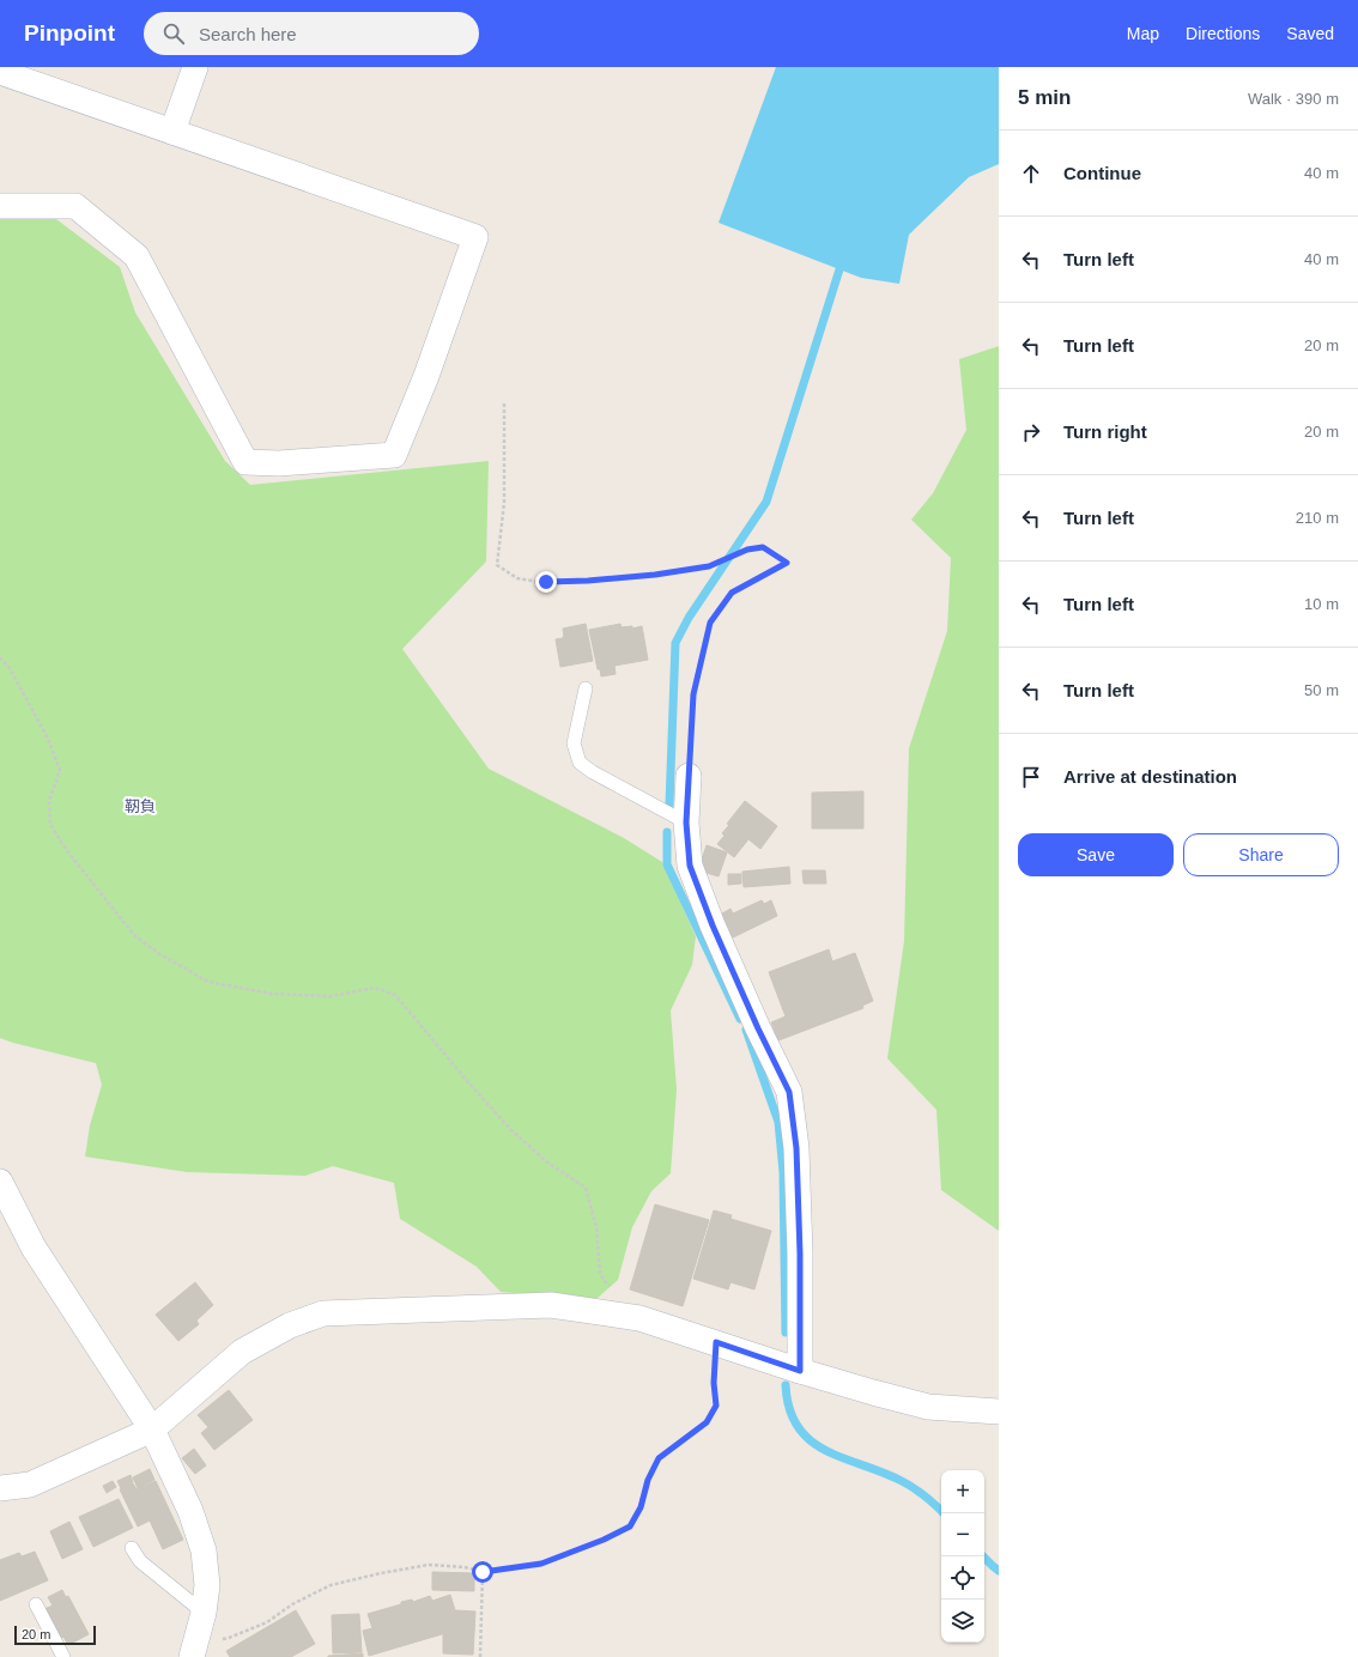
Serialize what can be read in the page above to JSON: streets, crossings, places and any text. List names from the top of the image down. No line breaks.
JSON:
{"districts":["靭負"],"scale_bar":"20 m","page":{"header":"Pinpoint","search":"Search here","nav":["Map","Directions","Saved"],"heading":["5 min","Walk · 390 m"],"list":[["Continue","40 m"],["Turn left","40 m"],["Turn left","20 m"],["Turn right","20 m"],["Turn left","210 m"],["Turn left","10 m"],["Turn left","50 m"],"Arrive at destination"],"buttons":["Save","Share"],"map_buttons":["+","−"],"scale":"20 m"}}
